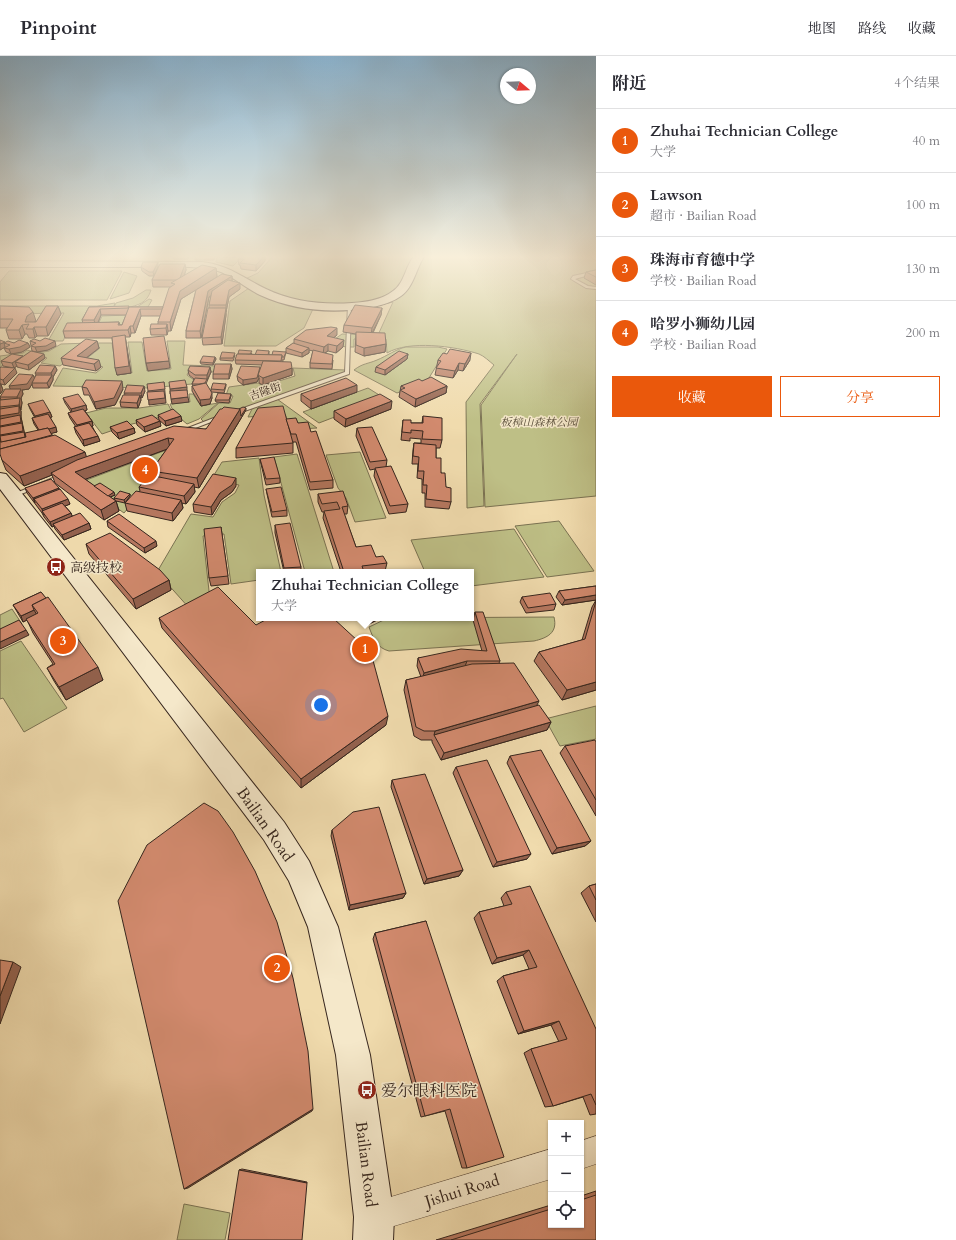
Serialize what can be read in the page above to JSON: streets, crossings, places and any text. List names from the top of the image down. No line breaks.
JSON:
{"streets":{"main road":["Bailian Road"],"street":["Jishui Road"],"lane":["吉隆街"]},"crossings":[["Bailian Road","Jishui Road"]],"parks":["板樟山森林公园"],"places":{"bus stop":["高级技校","爱尔眼科医院"]},"north":"right","page":{"header":"Pinpoint","nav":["地图","路线","收藏"],"heading":["附近","4个结果"],"list":[{"mark":"1","name":"Zhuhai Technician College","note":"大学","value":"40 m"},{"mark":"2","name":"Lawson","note":"超市 · Bailian Road","value":"100 m"},{"mark":"3","name":"珠海市育德中学","note":"学校 · Bailian Road","value":"130 m"},{"mark":"4","name":"哈罗小狮幼儿园","note":"学校 · Bailian Road","value":"200 m"}],"buttons":["收藏","分享"],"pins":["4","3","1","2"],"popup":["Zhuhai Technician College","大学"],"map_buttons":["+","−"]}}
